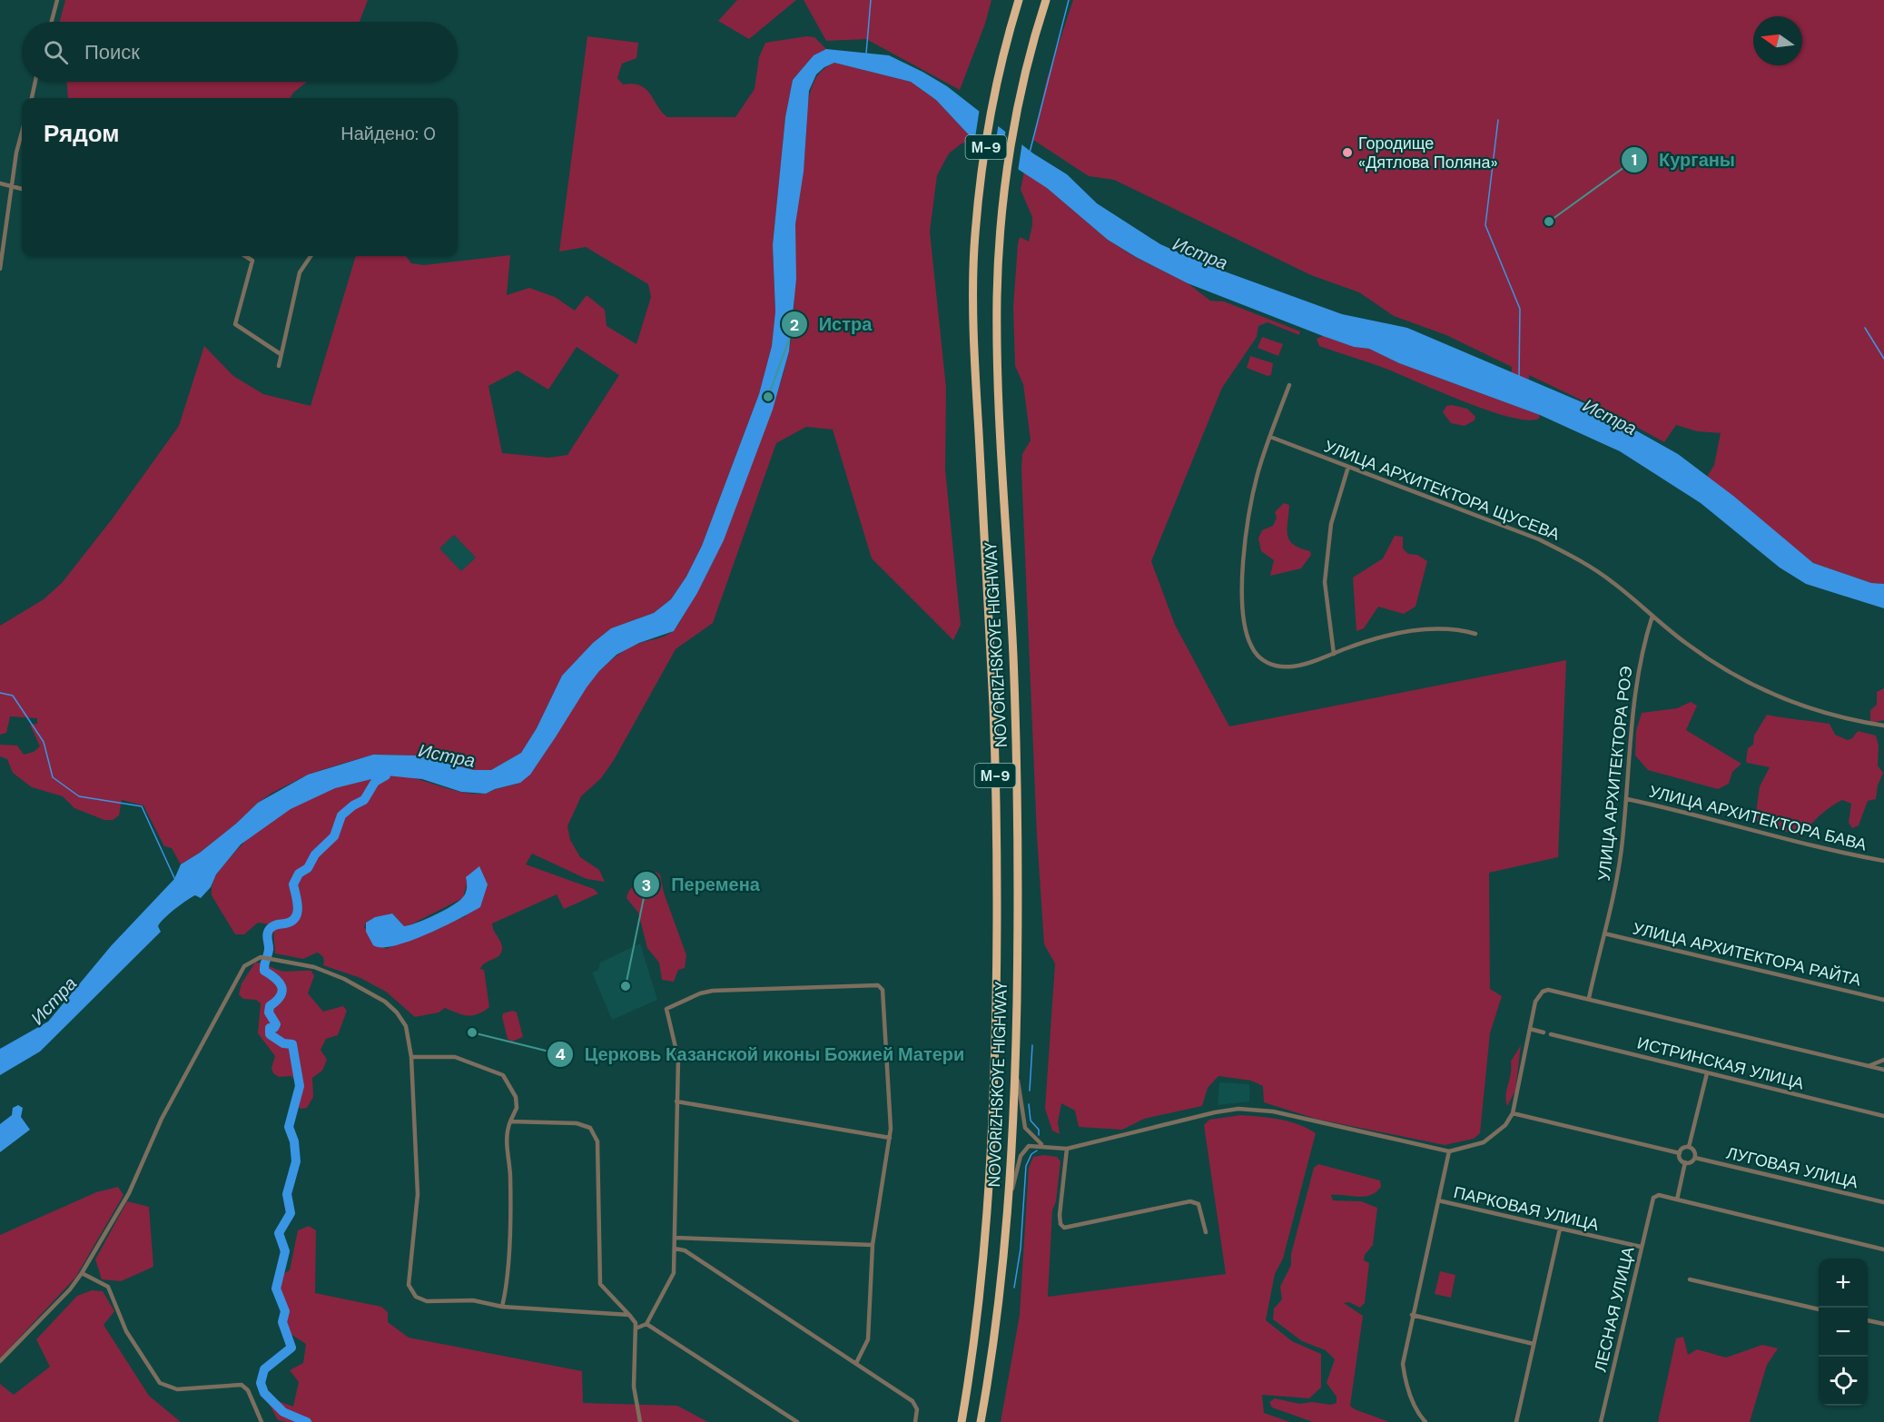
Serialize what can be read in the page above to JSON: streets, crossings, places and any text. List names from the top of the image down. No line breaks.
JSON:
{"streets":{"highway":["М-9","NOVORIZHSKOYE HIGHWAY"],"street":["УЛИЦА АРХИТЕКТОРА ЩУСЕВА","УЛИЦА АРХИТЕКТОРА РОЭ","УЛИЦА АРХИТЕКТОРА БАВА","УЛИЦА АРХИТЕКТОРА РАЙТА","ИСТРИНСКАЯ УЛИЦА","ЛУГОВАЯ УЛИЦА","ПАРКОВАЯ УЛИЦА","ЛЕСНАЯ УЛИЦА"]},"crossings":[["УЛИЦА АРХИТЕКТОРА ЩУСЕВА","УЛИЦА АРХИТЕКТОРА РОЭ"],["УЛИЦА АРХИТЕКТОРА РОЭ","УЛИЦА АРХИТЕКТОРА БАВА"],["УЛИЦА АРХИТЕКТОРА РОЭ","УЛИЦА АРХИТЕКТОРА РАЙТА"],["ПАРКОВАЯ УЛИЦА","ЛЕСНАЯ УЛИЦА"]],"water":["Истра"],"places":["Городище «Дятлова Поляна»","Курганы","Истра","Перемена","Церковь Казанской иконы Божией Матери"],"north":"left","page":{"search":"Поиск","heading":["Рядом","Найдено: 0"],"map_buttons":["+","−"]}}
